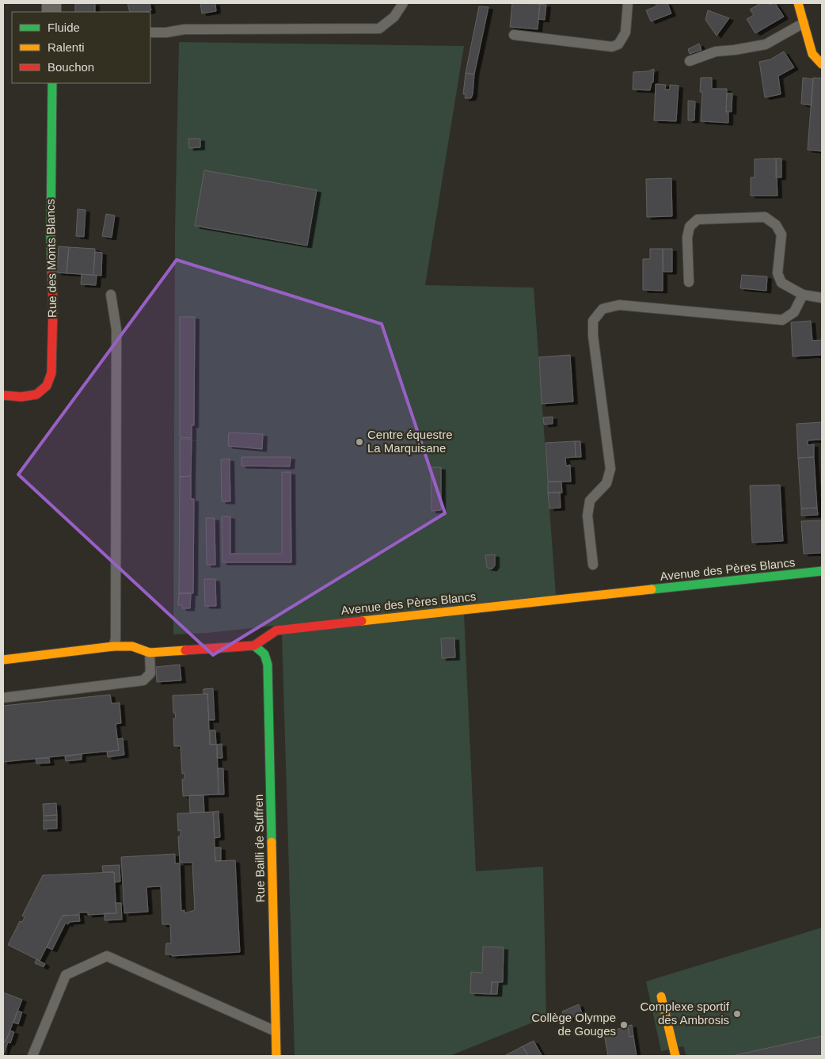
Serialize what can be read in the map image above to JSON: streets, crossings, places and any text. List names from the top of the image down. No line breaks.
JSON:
{"streets":{"street":["Rue des Monts Blancs","Avenue des Pères Blancs","Rue Bailli de Suffren"]},"crossings":[["Avenue des Pères Blancs","Rue Bailli de Suffren"]],"places":["Centre équestre La Marquisane","Complexe sportif des Ambrosis","Collège Olympe de Gouges"],"legend":["Fluide","Ralenti","Bouchon"]}
